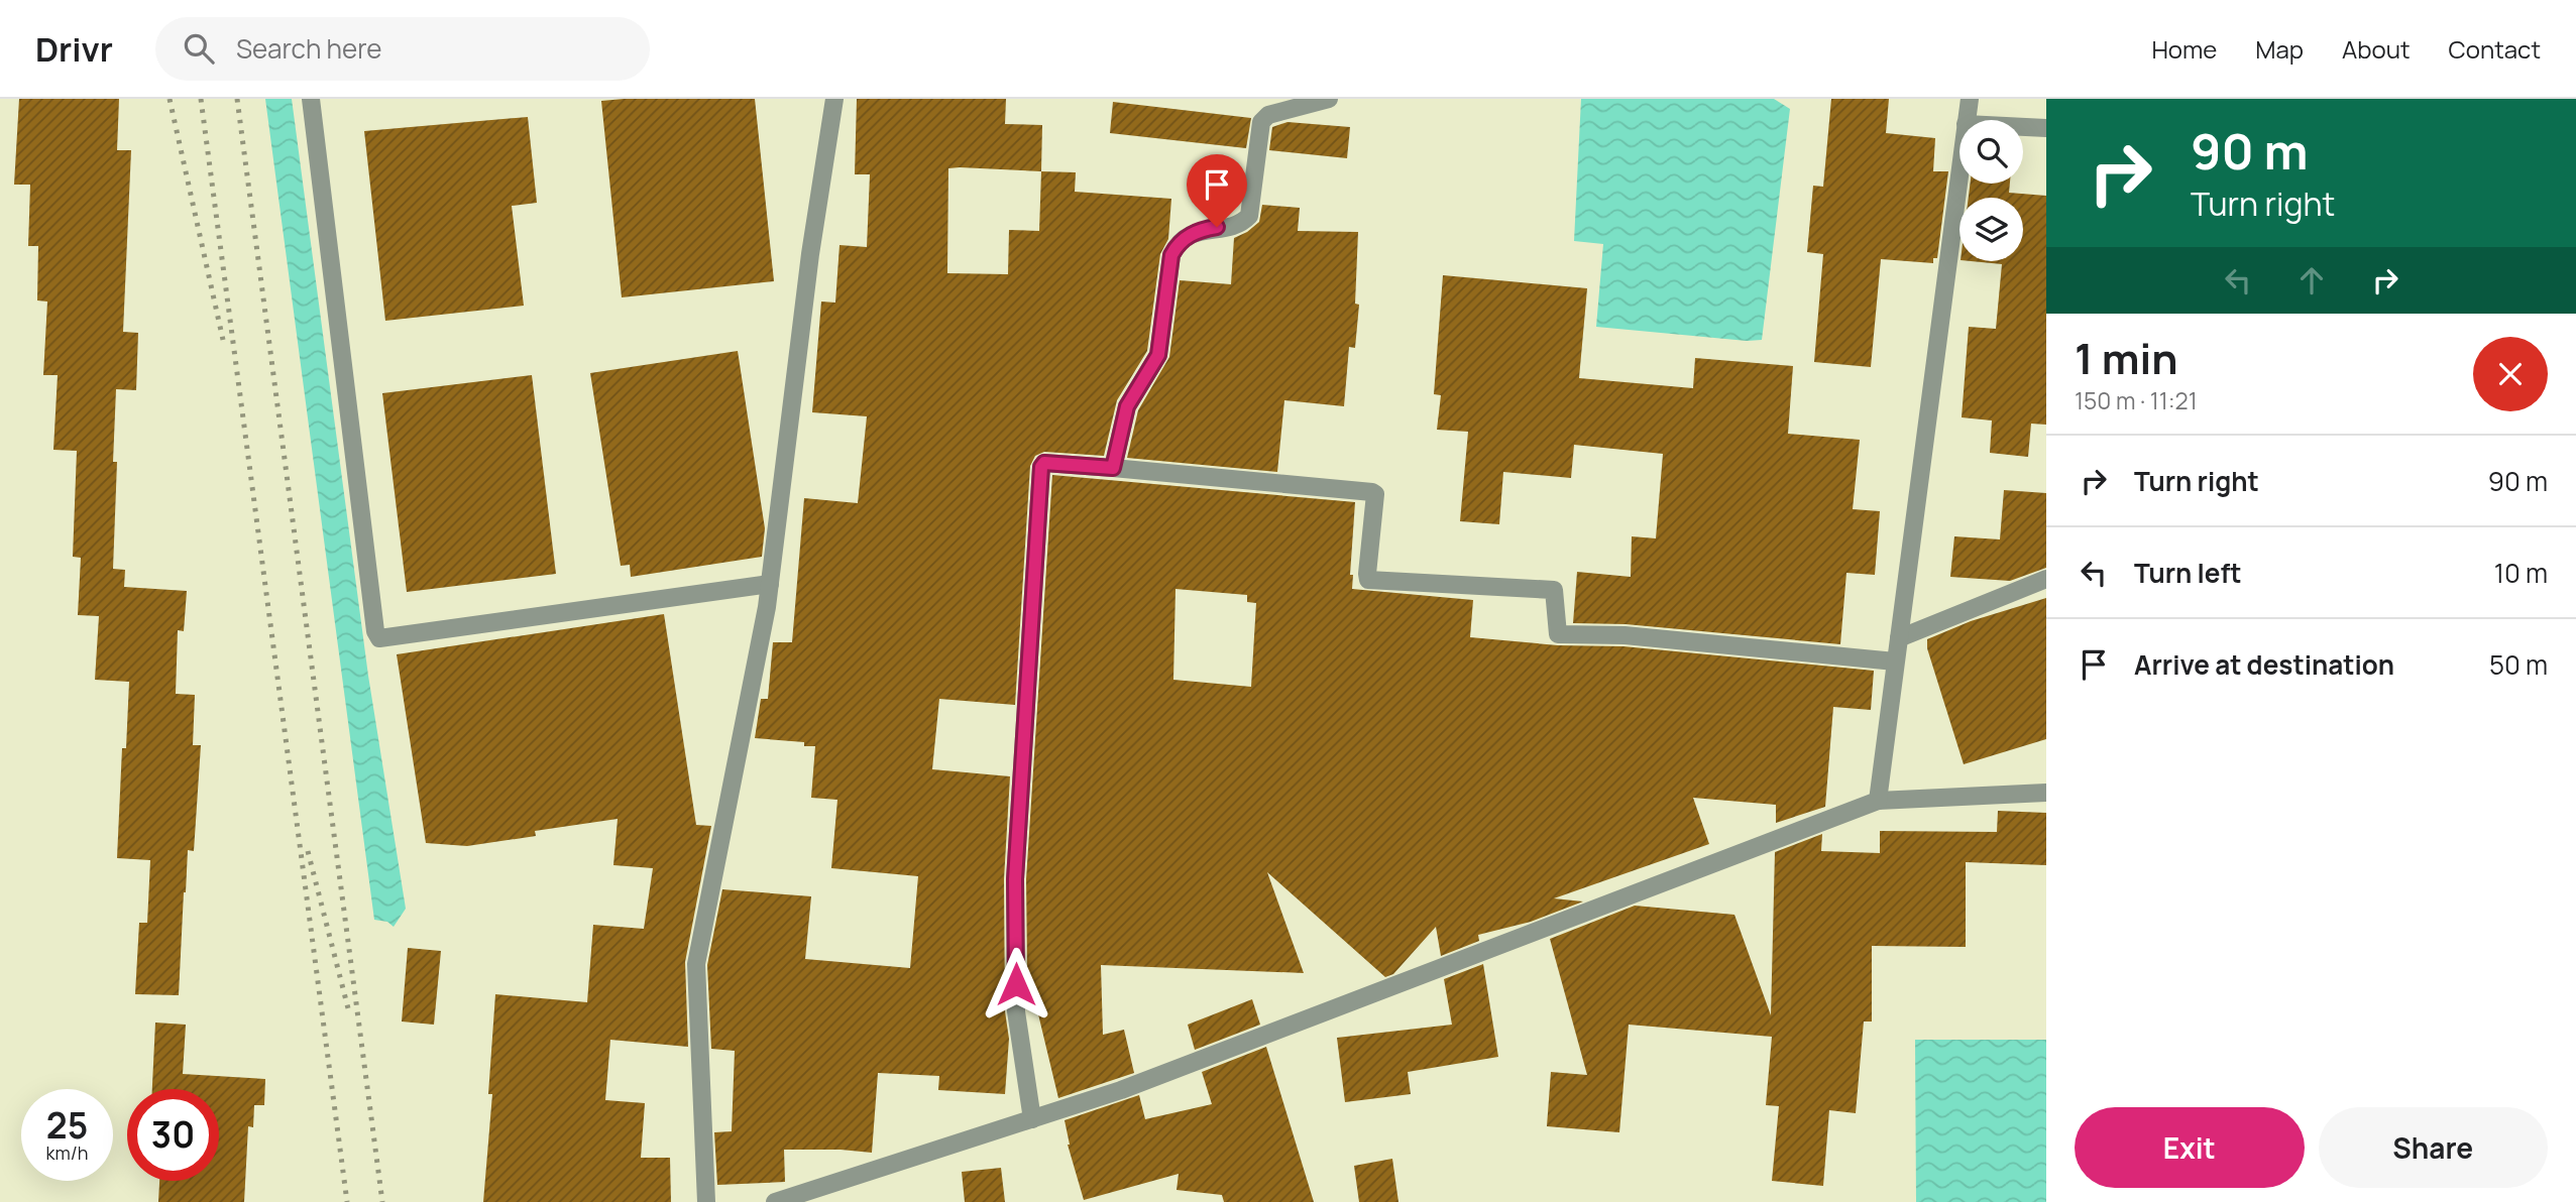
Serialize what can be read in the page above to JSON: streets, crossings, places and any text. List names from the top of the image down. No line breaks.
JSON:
{"page":{"header":"Drivr","search":"Search here","nav":["Home","Map","About","Contact"],"turn":["90 m","Turn right"],"heading":["1 min","150 m · 11:21"],"list":[{"name":"Turn right","value":"90 m"},{"name":"Turn left","value":"10 m"},{"name":"Arrive at destination","value":"50 m"}],"speed":"25 km/h","limit":"30","buttons":["Exit","Share"]}}
